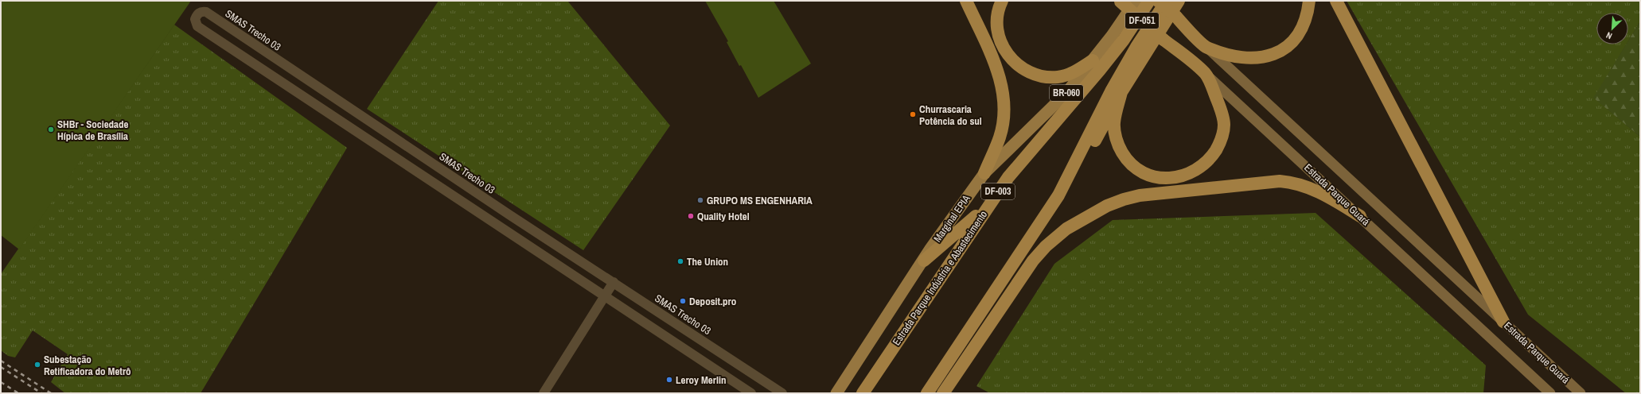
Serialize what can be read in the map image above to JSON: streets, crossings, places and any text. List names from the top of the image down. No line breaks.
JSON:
{"streets":{"highway":["DF-051","DF-003","Estrada Parque Guará","Estrada Parque Indústria e Abastecimento"],"main road":["BR-060","Marginal EPIA"],"street":["SMAS Trecho 03"]},"places":["Churrascaria Potência do sul","SHBr - Sociedade Hípica de Brasília","GRUPO MS ENGENHARIA","Quality Hotel","The Union","Deposit.pro","Subestação Retificadora do Metrô","Leroy Merlin"],"north":"bottom left"}
